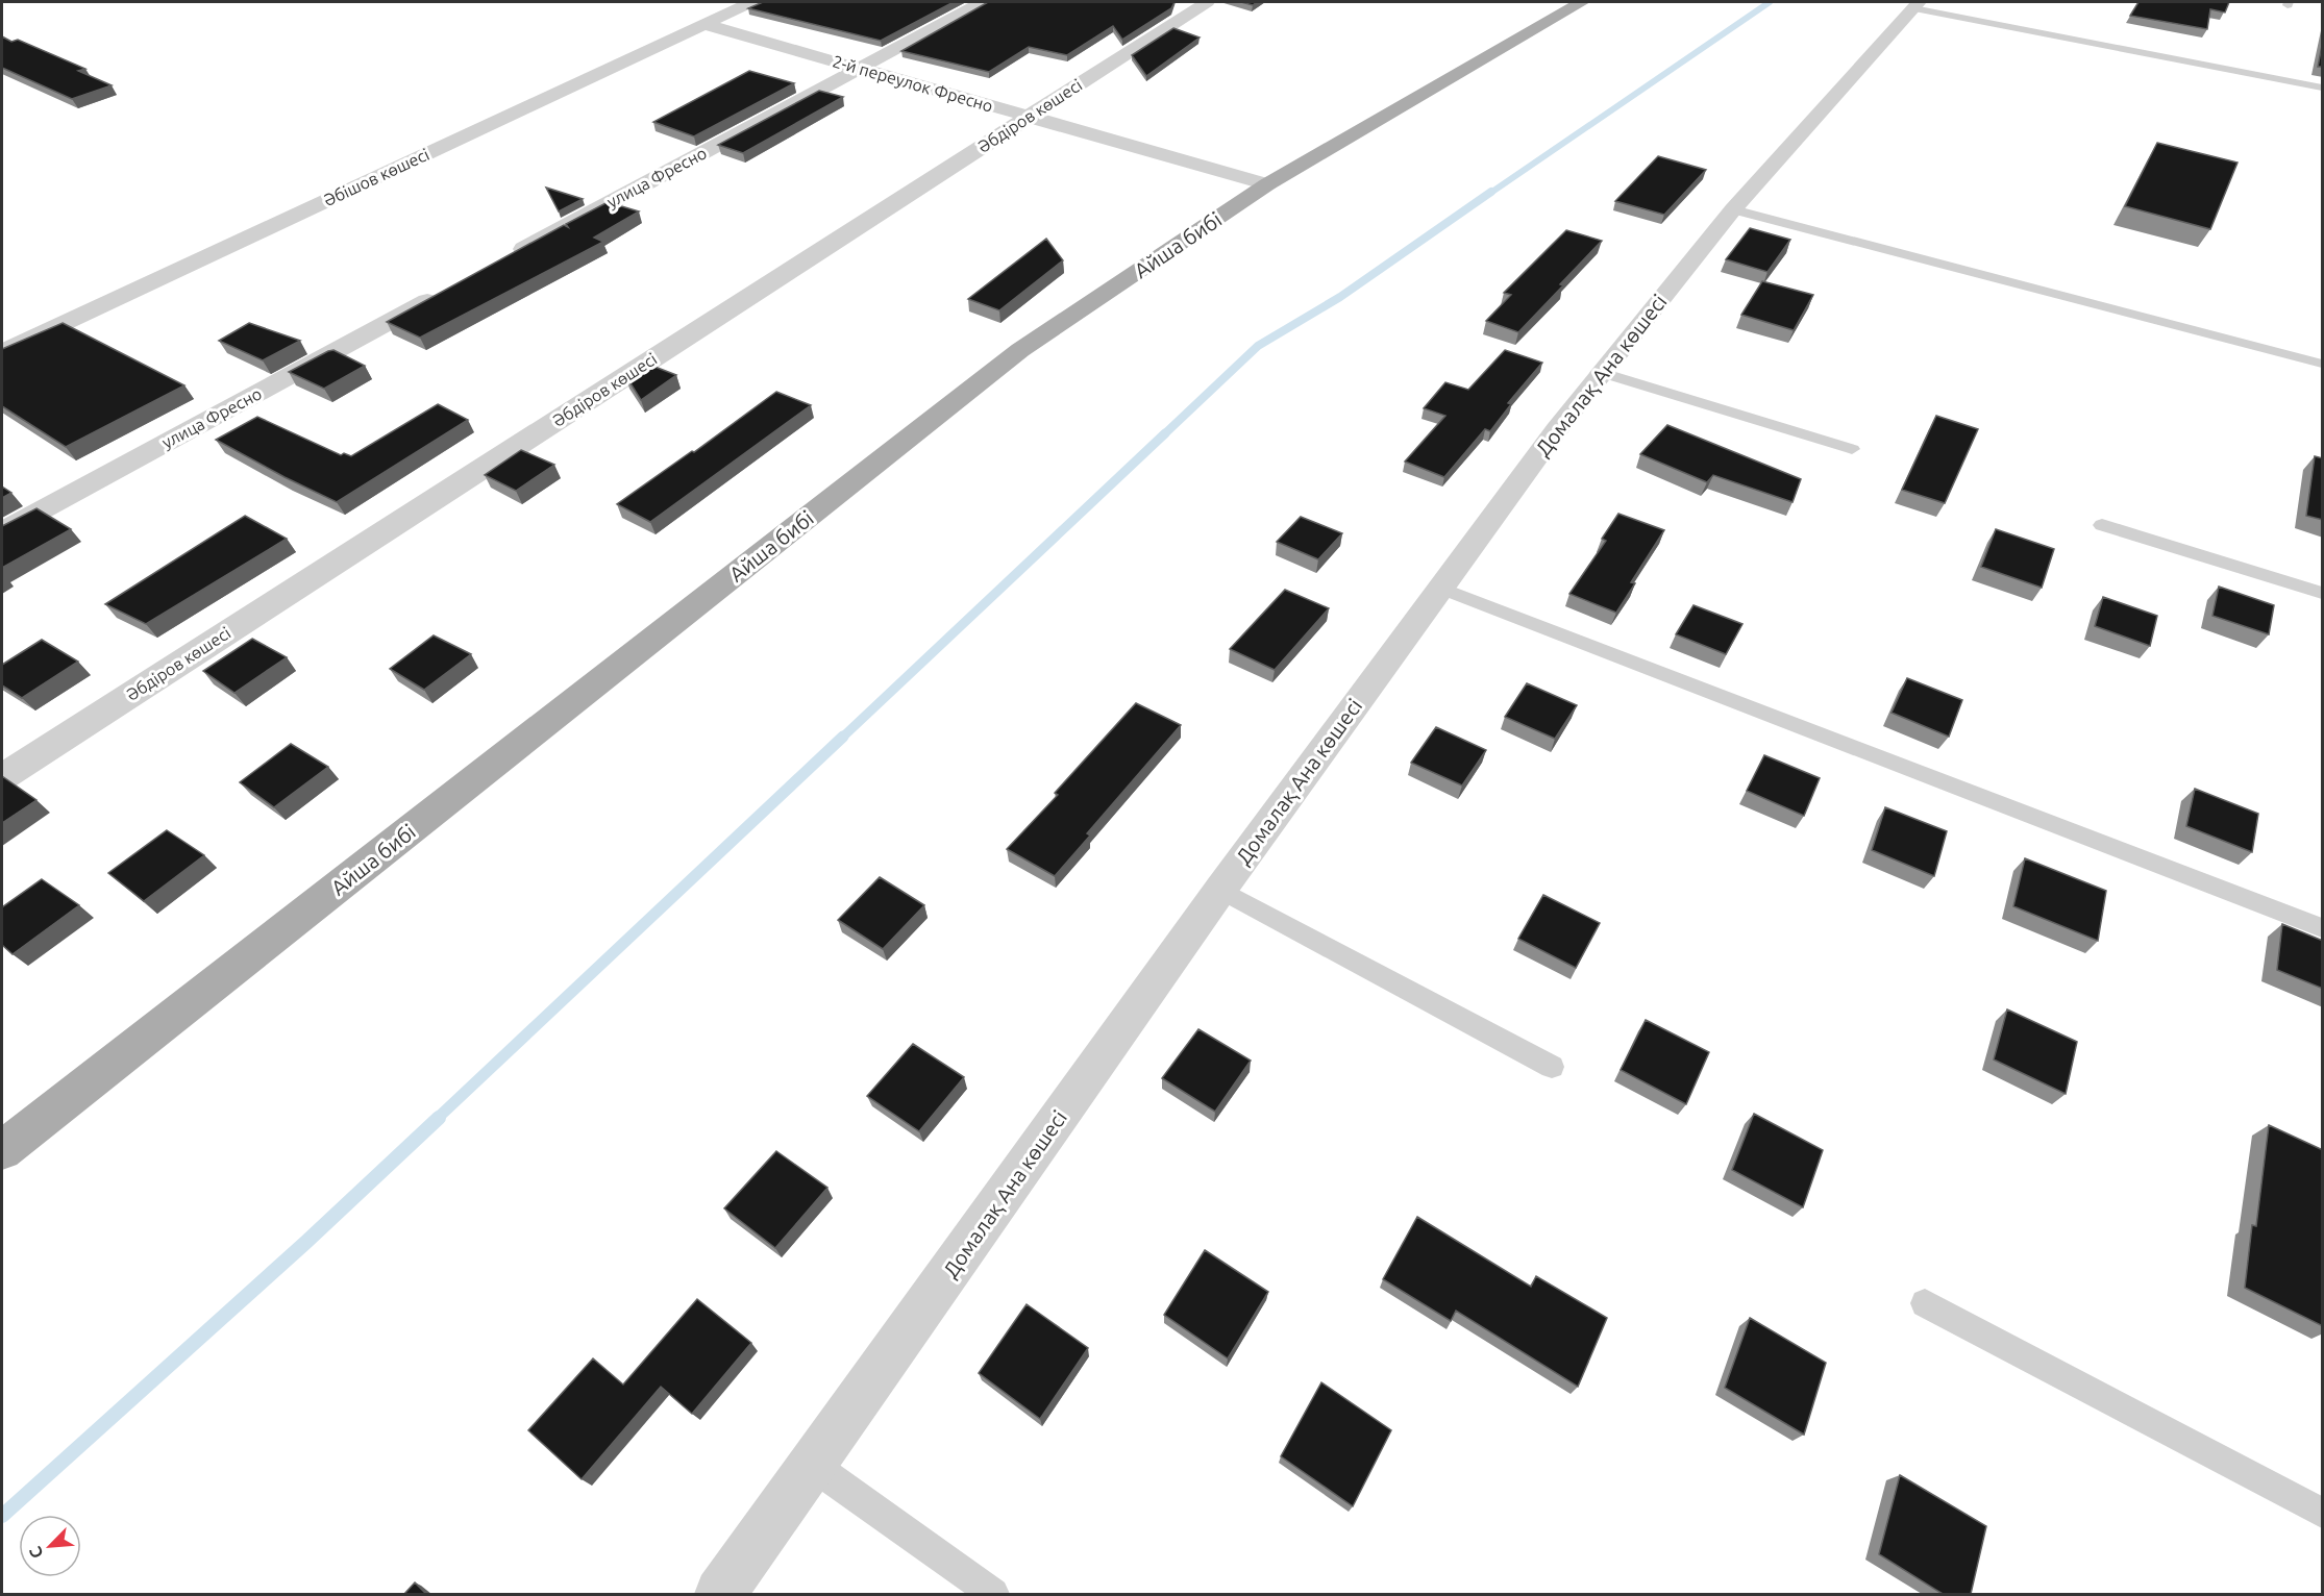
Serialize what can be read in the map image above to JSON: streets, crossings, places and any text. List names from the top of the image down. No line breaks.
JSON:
{"streets":{"main road":["Айша бибі"],"street":["2-й переулок Фресно","Әбдіров көшесі","Әбішов көшесі","улица Фресно","Домалақ Ана көшесі"]},"crossings":[["2-й переулок Фресно","Әбдіров көшесі"],["2-й переулок Фресно","Әбішов көшесі"],["2-й переулок Фресно","улица Фресно"],["2-й переулок Фресно","Айша бибі"]],"north":"bottom left"}
